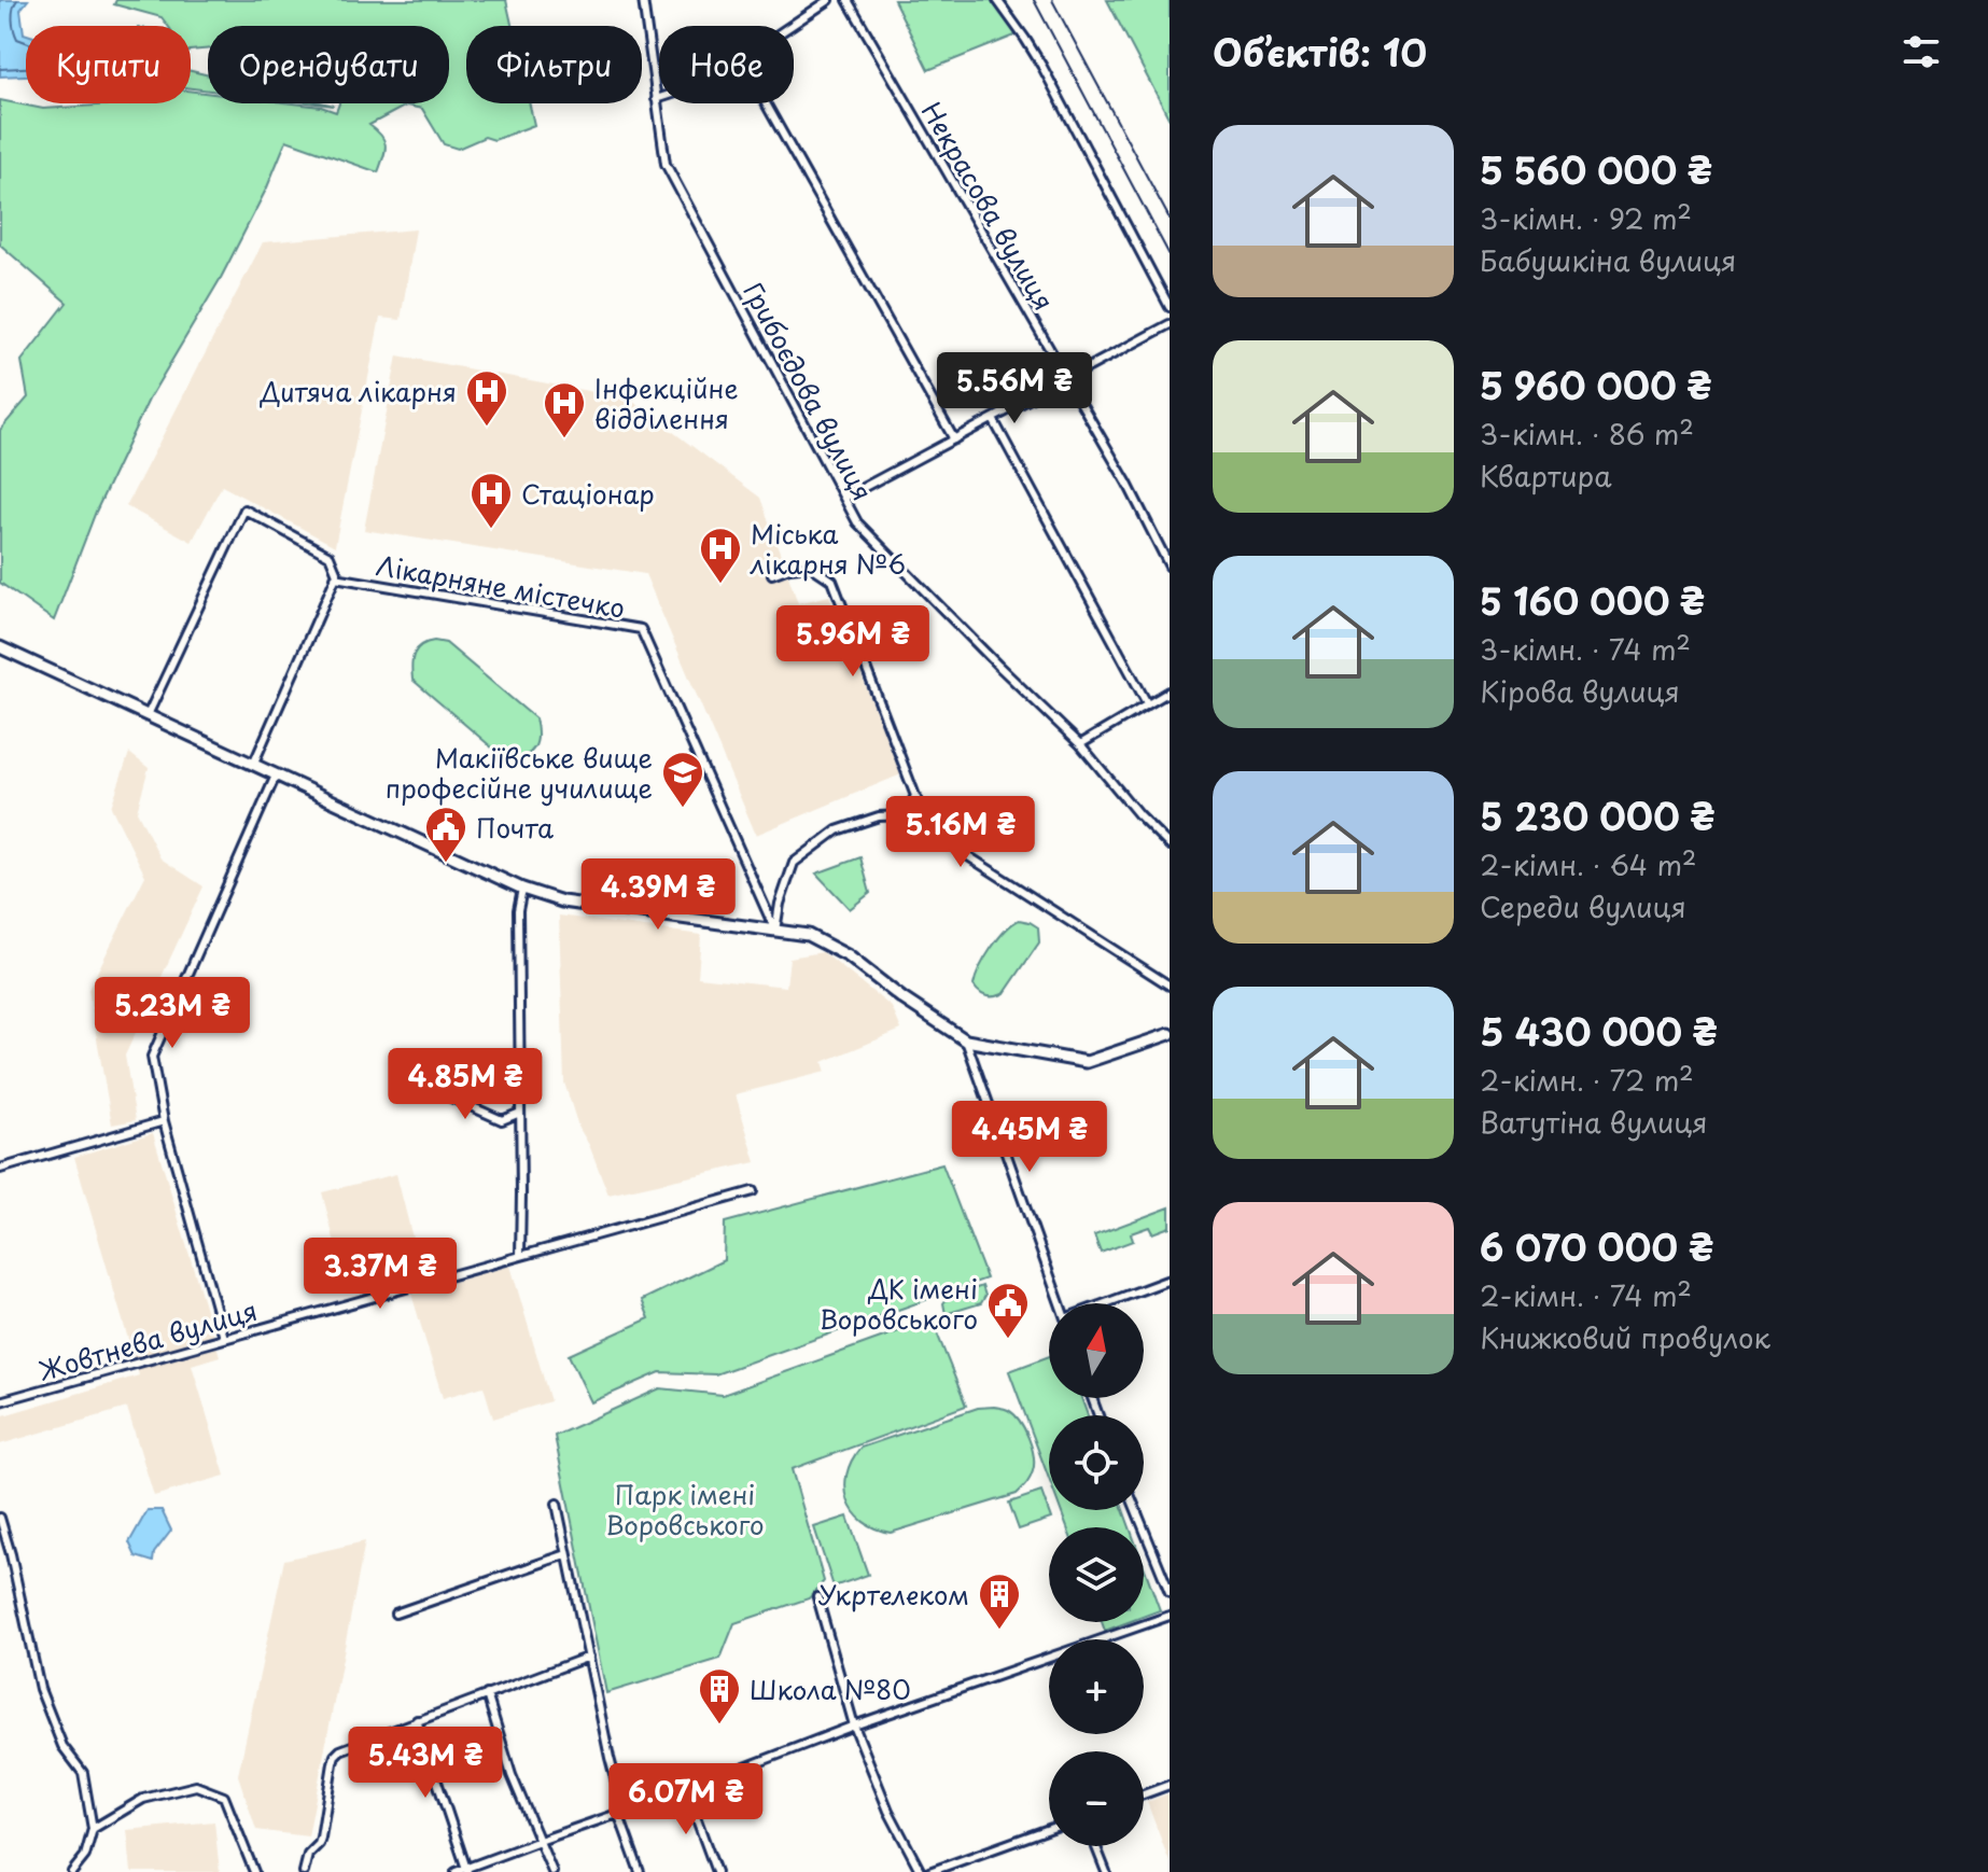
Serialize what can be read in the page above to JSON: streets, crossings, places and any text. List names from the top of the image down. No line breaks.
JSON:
{"streets":{"street":["Некрасова вулиця","Грибоєдова вулиця","Лікарняне містечко","Жовтнева вулиця"]},"parks":["Парк імені Воровського"],"places":{"hospital":["Дитяча лікарня","Інфекційне відділення","Стаціонар","Міська лікарня №6"],"school or university":["Макіївське вище професійне училище"],"public building":["Почта","ДК імені Воровського"],"building":["Укртелеком","Школа №80"]},"north":"top","page":{"heading":"Об’єктів: 10","chip":["Купити","Орендувати","Фільтри","Нове"],"list":[{"name":"5 560 000 ₴","note":"3-кімн. · 92 m² · Бабушкіна вулиця"},{"name":"5 960 000 ₴","note":"3-кімн. · 86 m² · Квартира"},{"name":"5 160 000 ₴","note":"3-кімн. · 74 m² · Кірова вулиця"},{"name":"5 230 000 ₴","note":"2-кімн. · 64 m² · Середи вулиця"},{"name":"5 430 000 ₴","note":"2-кімн. · 72 m² · Ватутіна вулиця"},{"name":"6 070 000 ₴","note":"2-кімн. · 74 m² · Книжковий провулок"}],"price":["5.56M ₴","5.96M ₴","5.16M ₴","4.39M ₴","5.23M ₴","4.85M ₴","4.45M ₴","3.37M ₴","5.43M ₴","6.07M ₴"],"map_buttons":["+","−"]}}
